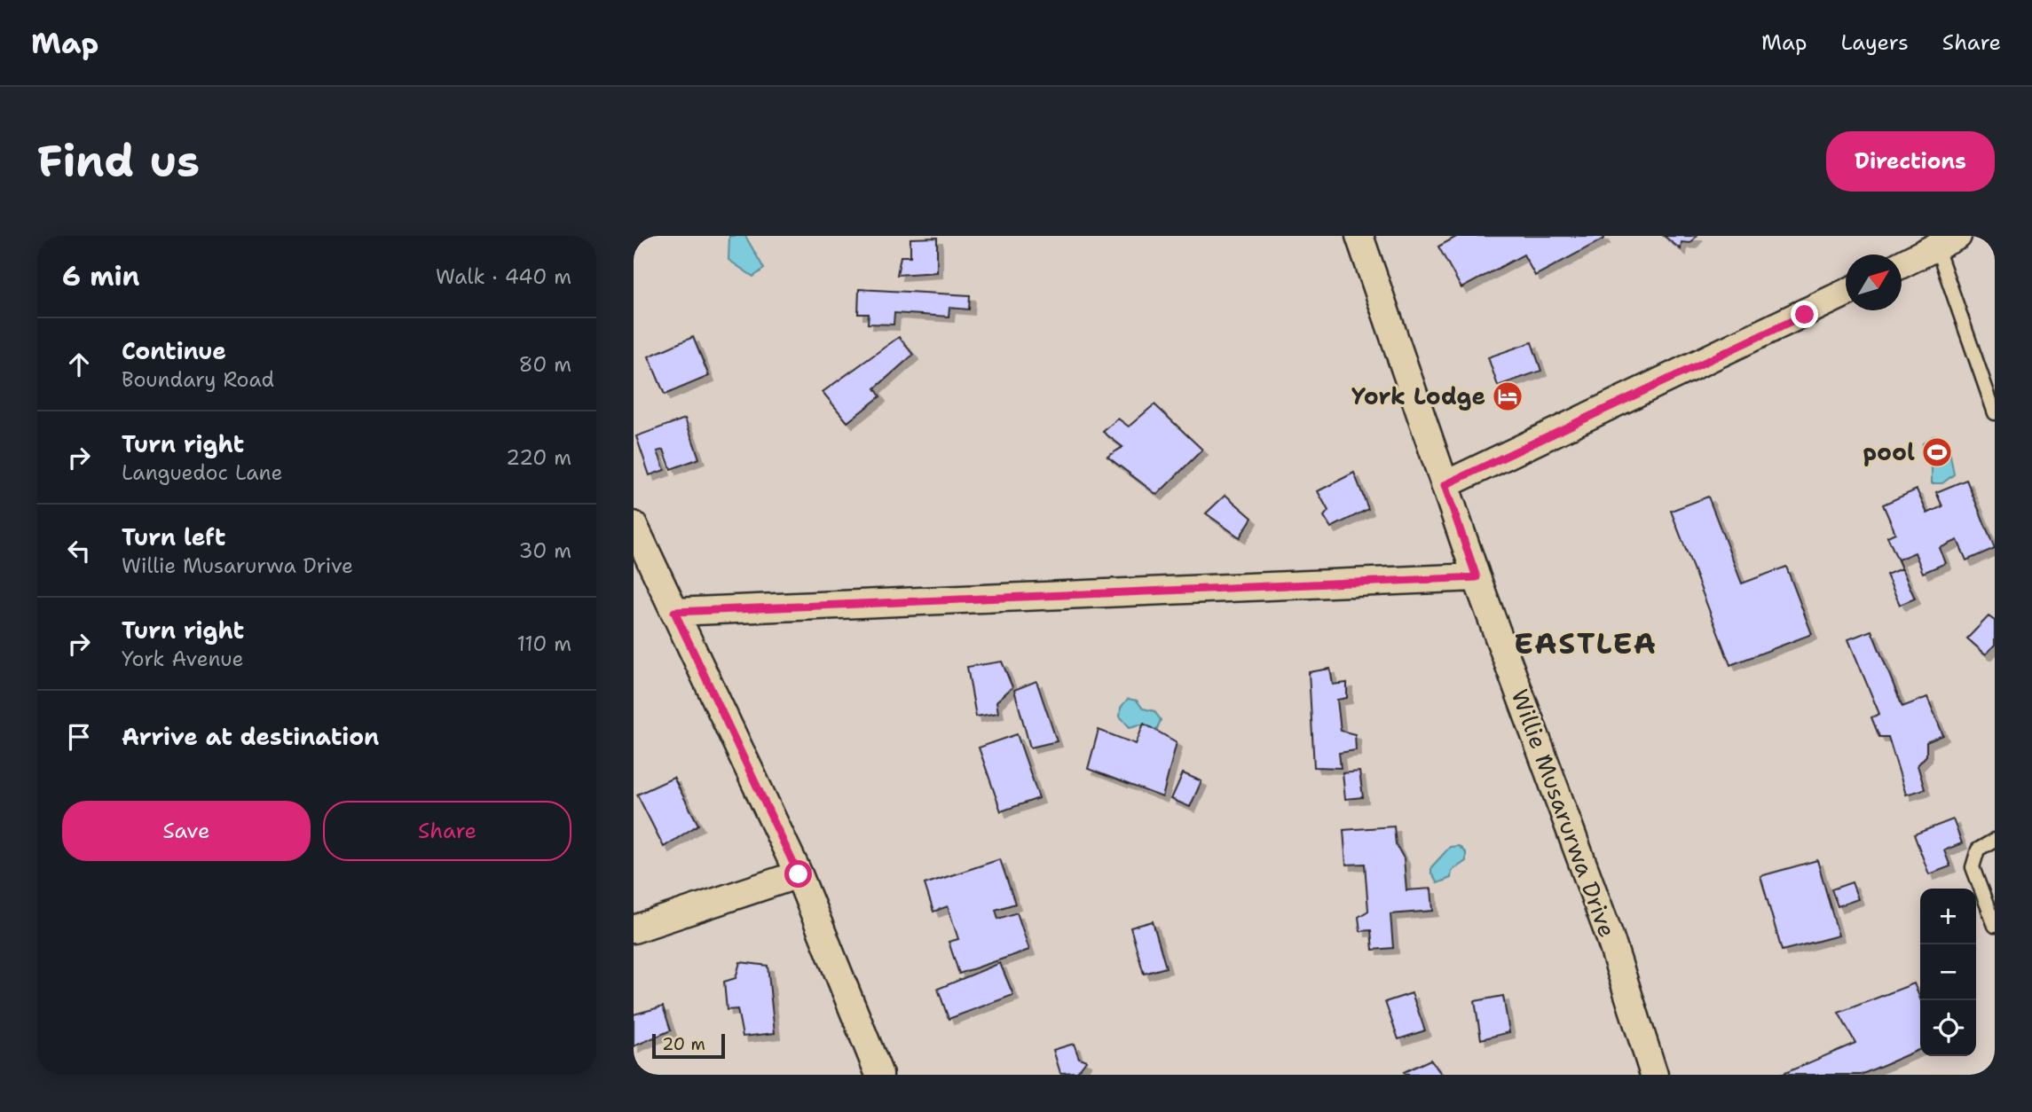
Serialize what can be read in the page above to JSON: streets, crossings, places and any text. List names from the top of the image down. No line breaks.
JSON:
{"streets":{"street":["Willie Musarurwa Drive"]},"districts":["EASTLEA"],"places":{"hotel":["York Lodge"],"sports":["pool"]},"scale_bar":"20 m","north":"top right","page":{"header":"Map","nav":["Map","Layers","Share"],"buttons":["Directions",["Save","Share"]],"title":"Find us","heading":["6 min","Walk · 440 m"],"list":[["Continue","Boundary Road","80 m"],["Turn right","Languedoc Lane","220 m"],["Turn left","Willie Musarurwa Drive","30 m"],["Turn right","York Avenue","110 m"],"Arrive at destination"],"map_buttons":["+","−"],"scale":"20 m"}}
